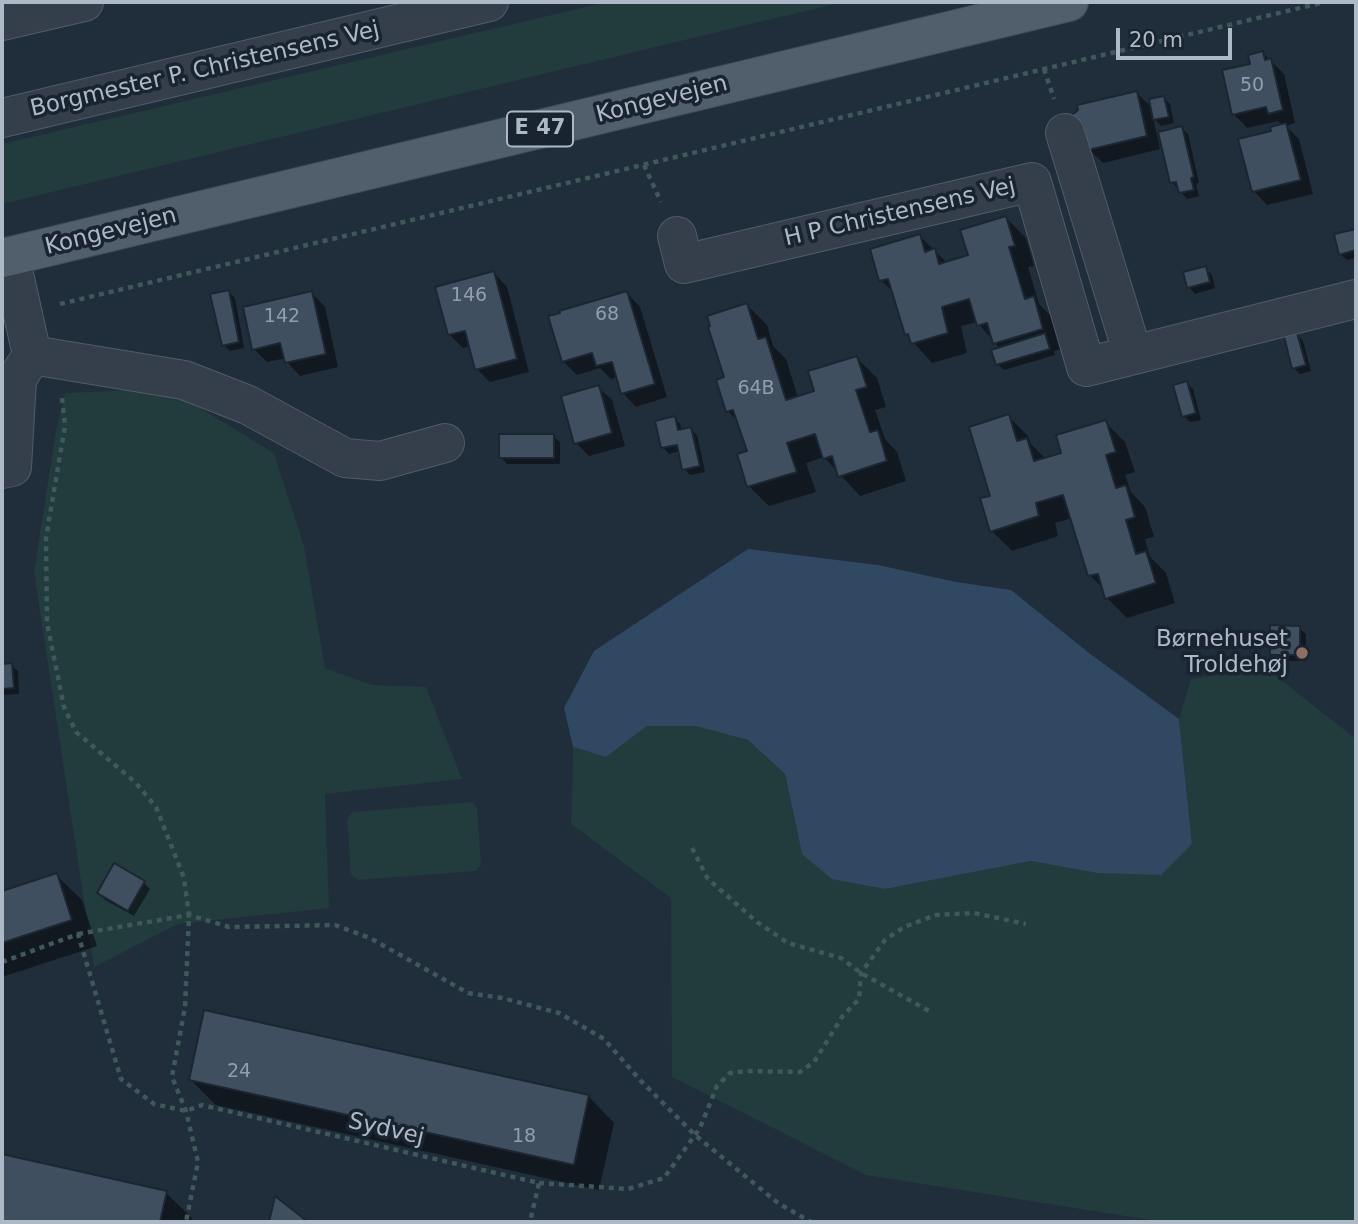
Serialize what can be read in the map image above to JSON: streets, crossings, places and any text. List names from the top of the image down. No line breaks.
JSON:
{"streets":{"main road":["Kongevejen","E 47"],"street":["Borgmester P. Christensens Vej","H P Christensens Vej"],"path":["Sydvej"]},"places":["Børnehuset Troldehøj"],"house_numbers":["50","146","68","142","64B","24","18"],"scale_bar":"20 m"}
